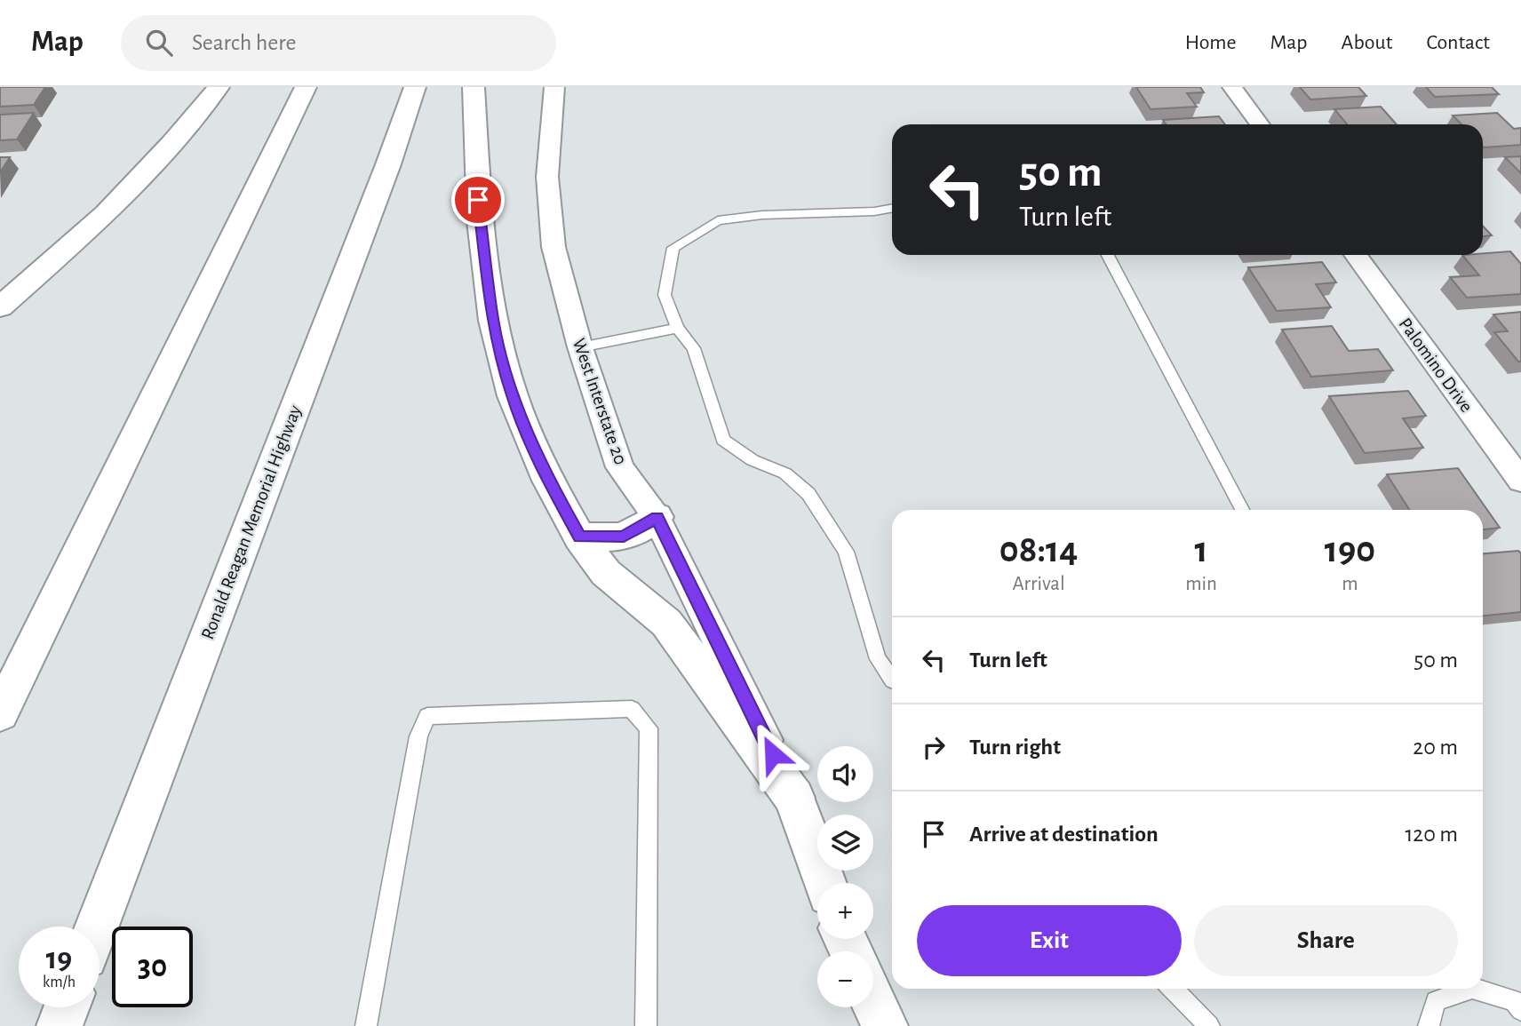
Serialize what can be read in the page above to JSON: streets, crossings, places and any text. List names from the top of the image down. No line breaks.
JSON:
{"streets":{"main road":["West Interstate 20","Ronald Reagan Memorial Highway"],"street":["Palomino Drive"]},"page":{"header":"Map","search":"Search here","nav":["Home","Map","About","Contact"],"turn":["50 m","Turn left"],"eta":["08:14","Arrival","1","min","190","m"],"list":[{"name":"Turn left","value":"50 m"},{"name":"Turn right","value":"20 m"},{"name":"Arrive at destination","value":"120 m"}],"map_buttons":["+","−"],"buttons":["Exit","Share"],"speed":"19 km/h","limit":"30"}}
